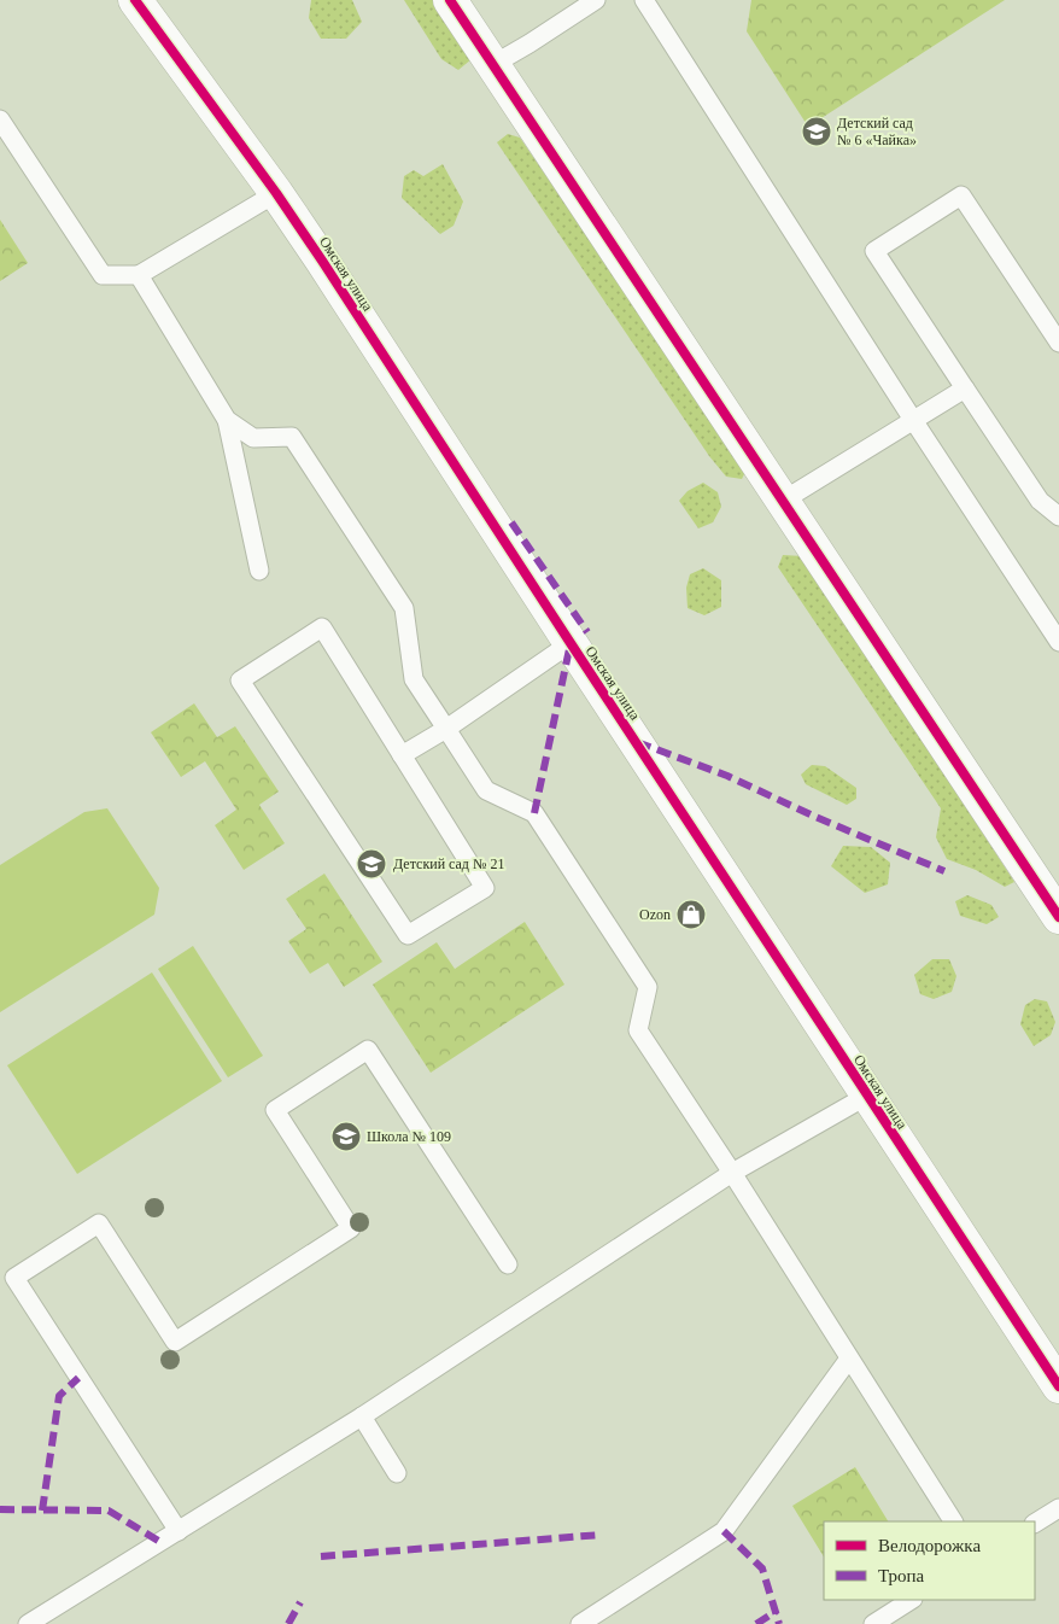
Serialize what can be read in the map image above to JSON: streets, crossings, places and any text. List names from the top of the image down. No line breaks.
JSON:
{"streets":{"street":["Омская улица"]},"places":{"school or university":["Детский сад № 6 «Чайка»","Детский сад № 21","Школа № 109"],"shop":["Ozon"]},"legend":["Велодорожка","Тропа"]}
